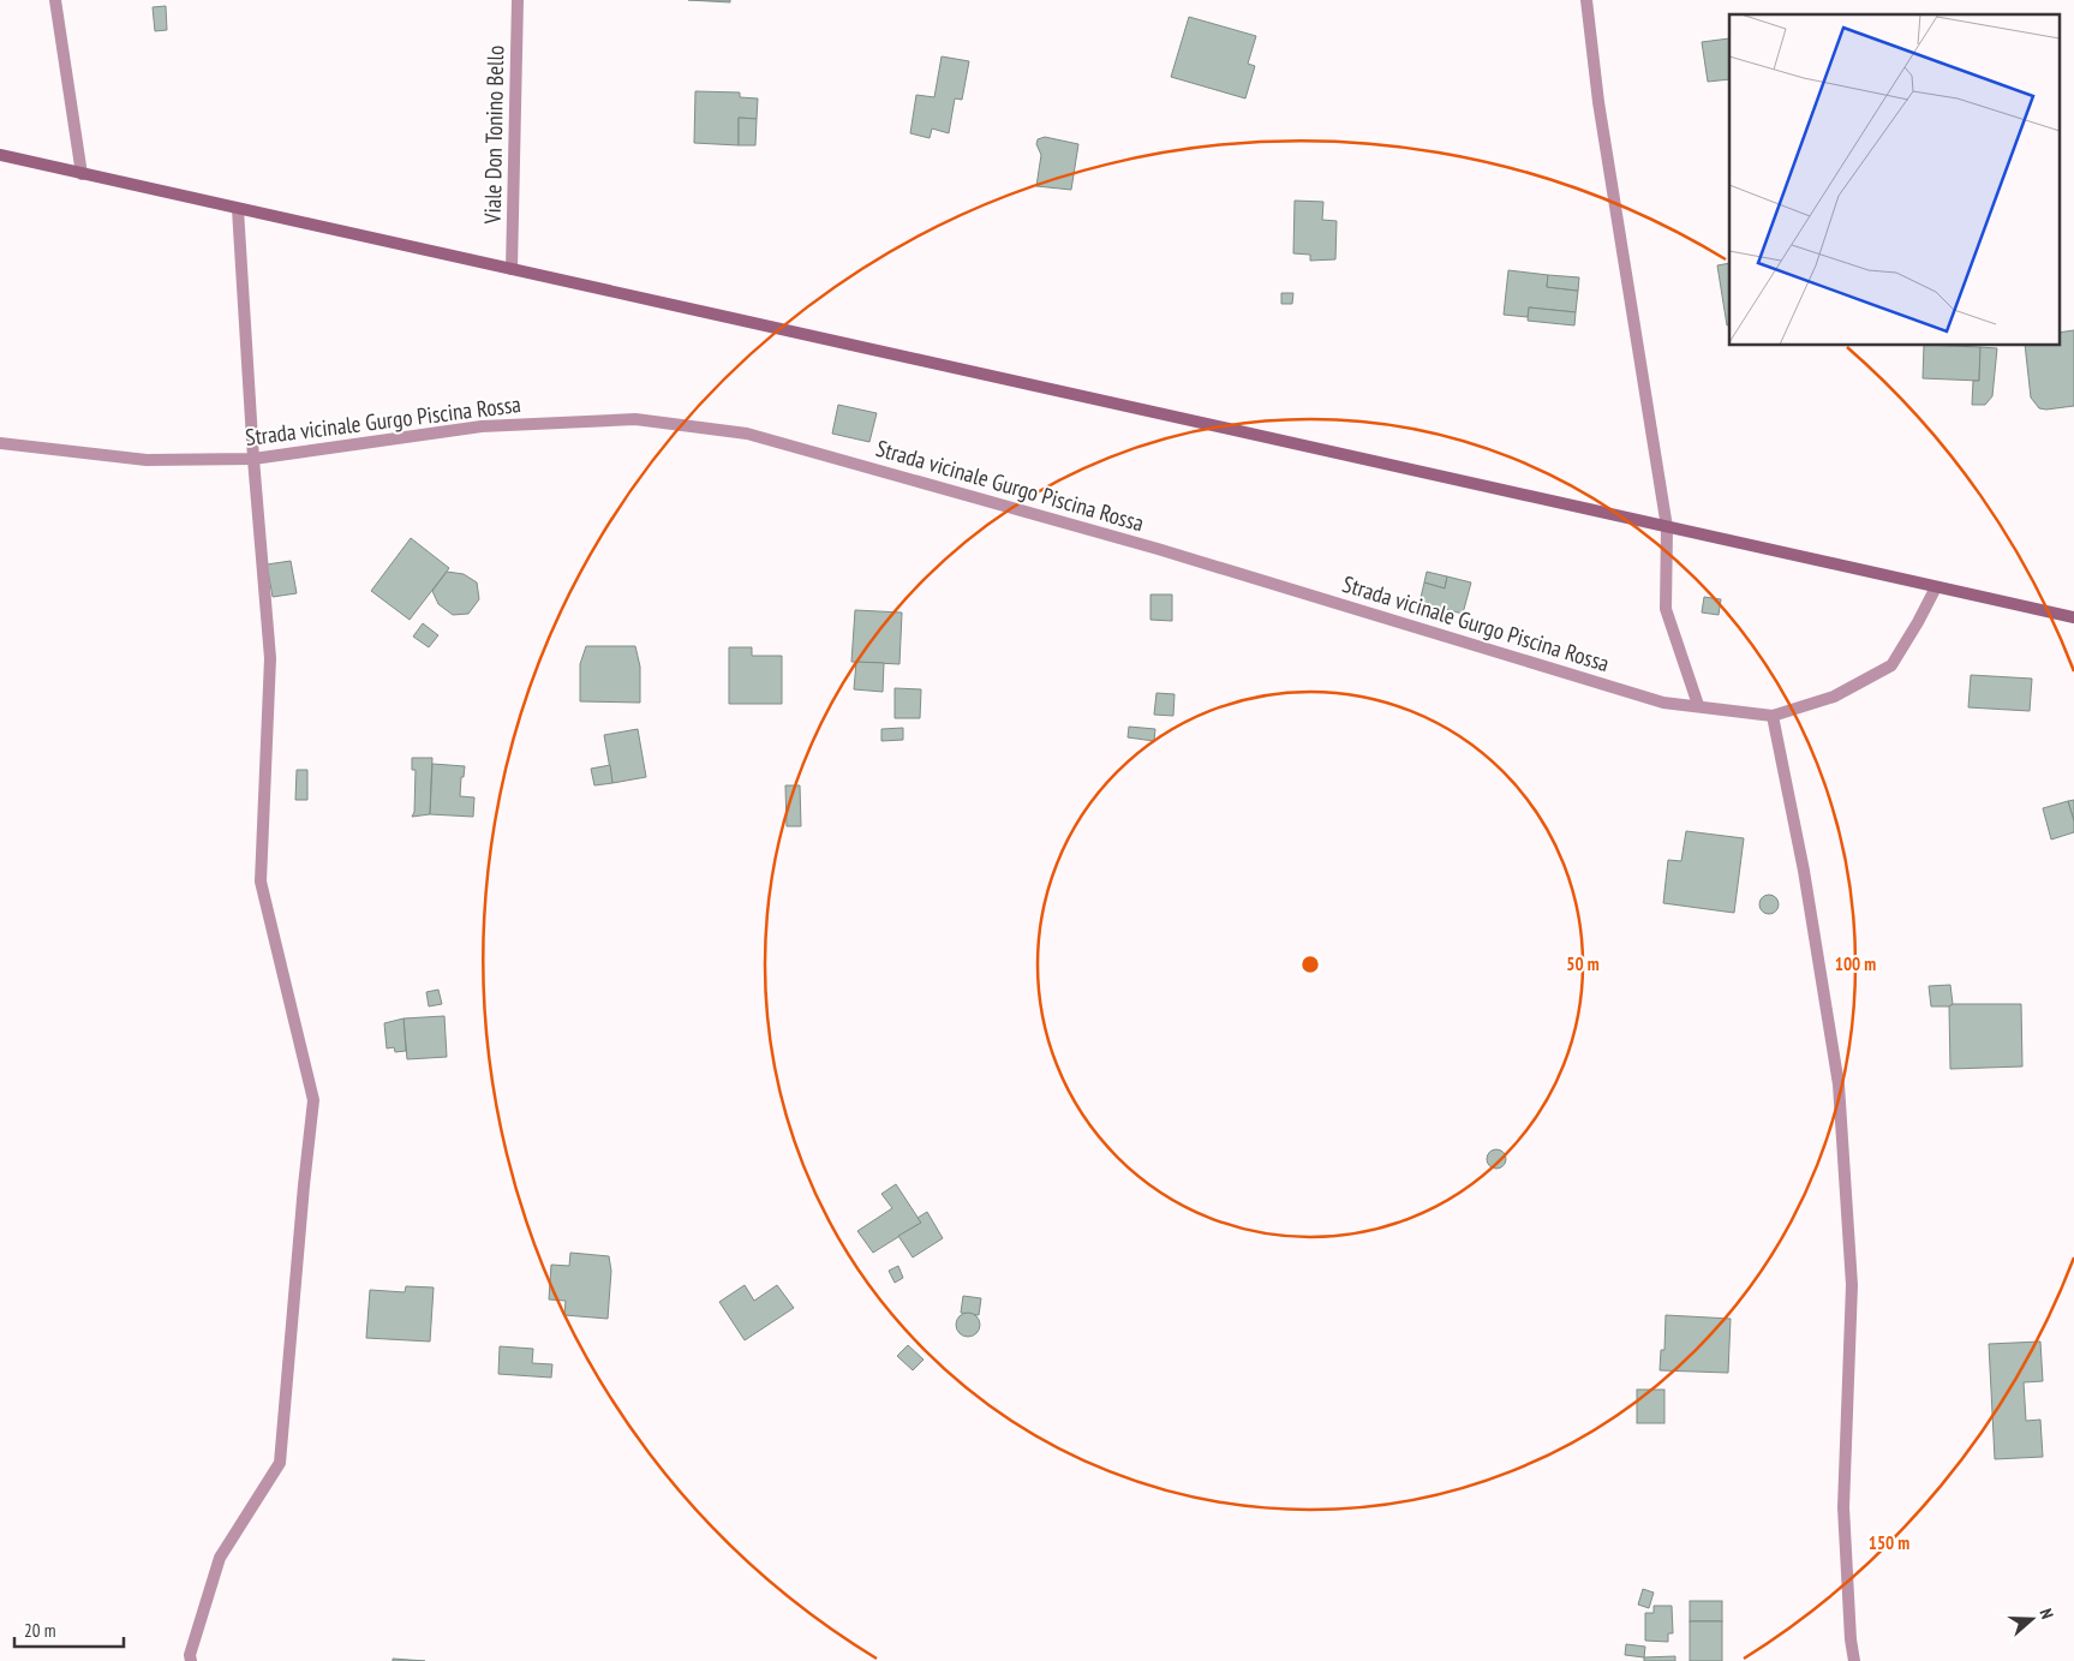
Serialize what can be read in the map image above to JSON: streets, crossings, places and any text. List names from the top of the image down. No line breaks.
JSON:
{"streets":{"street":["Viale Don Tonino Bello","Strada vicinale Gurgo Piscina Rossa"]},"scale_bar":"20 m","north":"right","rings":["50 m","100 m","150 m"]}
